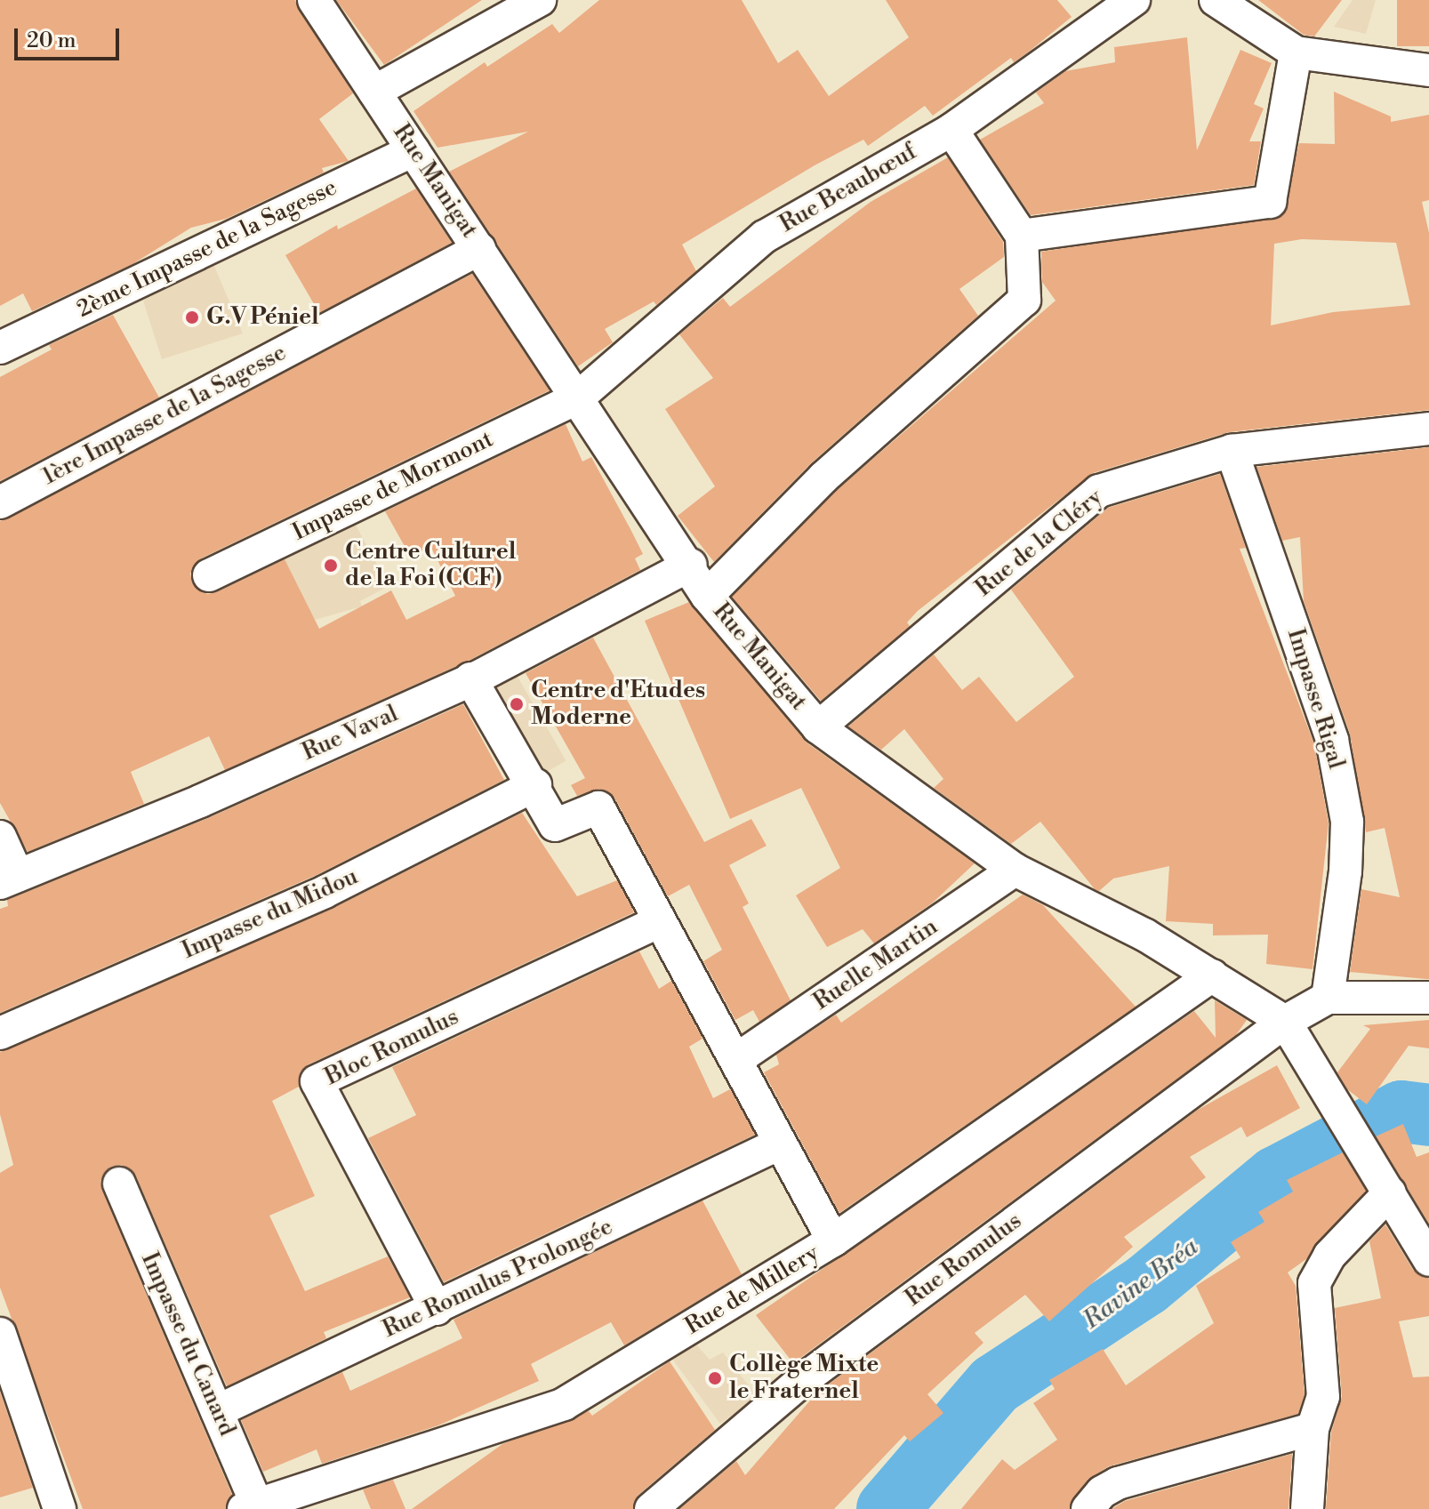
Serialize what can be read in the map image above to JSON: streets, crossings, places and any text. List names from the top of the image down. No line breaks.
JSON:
{"streets":{"street":["Rue Manigat","Rue Beaubœuf","2ème Impasse de la Sagesse","1ère Impasse de la Sagesse","Impasse de Mormont","Rue de la Cléry","Impasse Rigal","Rue Vaval","Impasse du Midou","Ruelle Martin","Bloc Romulus","Rue Romulus","Rue Romulus Prolongée","Rue de Millery","Impasse du Canard"]},"crossings":[["Rue Manigat","Rue Beaubœuf"],["Rue Manigat","2ème Impasse de la Sagesse"],["Rue Manigat","1ère Impasse de la Sagesse"],["Rue Manigat","Impasse de Mormont"],["Rue Manigat","Rue de la Cléry"],["Rue Manigat","Rue Vaval"],["Rue Manigat","Ruelle Martin"],["Rue Manigat","Rue Romulus"],["Rue Manigat","Rue de Millery"],["Rue Beaubœuf","Impasse de Mormont"],["Rue de la Cléry","Impasse Rigal"],["Bloc Romulus","Rue Romulus Prolongée"],["Rue Romulus Prolongée","Impasse du Canard"],["Rue de Millery","Impasse du Canard"]],"water":["Ravine Bréa"],"places":["G.V Péniel","Centre Culturel de la Foi (CCF)","Centre d'Etudes Moderne","Collège Mixte le Fraternel"],"scale_bar":"20 m"}
